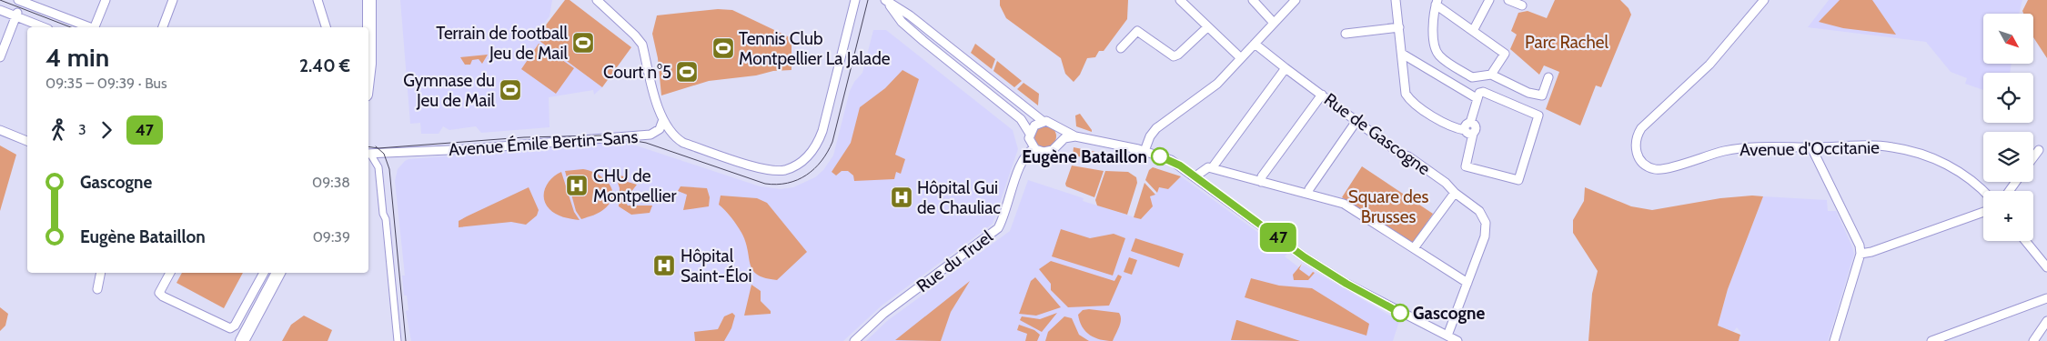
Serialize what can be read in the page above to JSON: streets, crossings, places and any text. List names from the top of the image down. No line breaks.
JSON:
{"streets":{"street":["Rue de Gascogne","Avenue Émile Bertin-Sans","Avenue d'Occitanie","Rue du Truel"]},"parks":["Parc Rachel","Square des Brusses"],"places":{"sports":["Terrain de football Jeu de Mail","Tennis Club Montpellier La Jalade","Court n°5","Gymnase du Jeu de Mail"],"other":["Eugène Bataillon","Gascogne"],"hospital":["CHU de Montpellier","Hôpital Gui de Chauliac","Hôpital Saint-Éloi"]},"lines":["bus line 47"],"north":"bottom right","page":{"on_map":"47","map_buttons":"+","heading":["4 min","09:35 – 09:39 · Bus","2.40 €"],"legs":["3","47"],"list":[{"name":"Gascogne","value":"09:38"},{"name":"Eugène Bataillon","value":"09:39"}]}}
